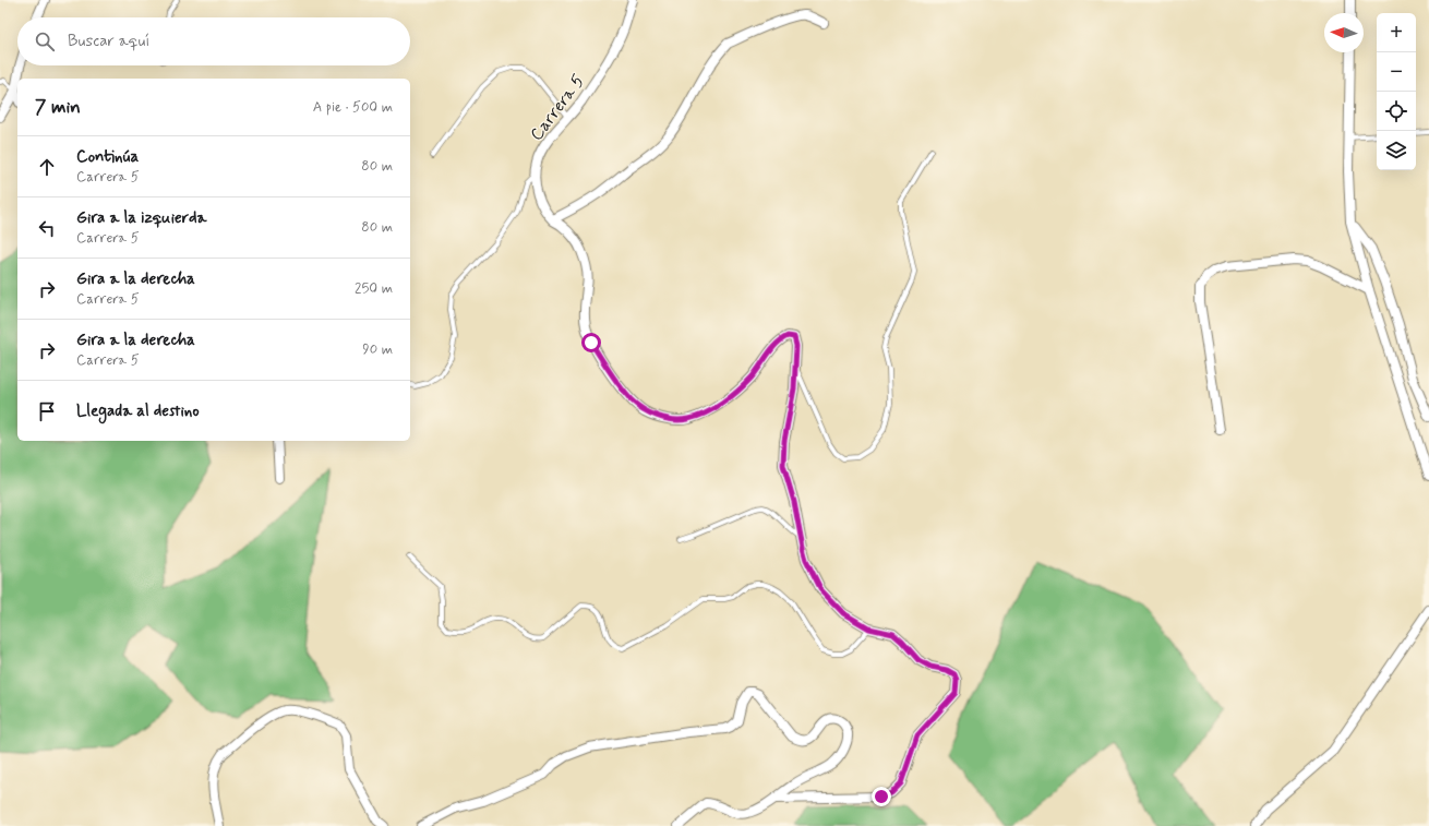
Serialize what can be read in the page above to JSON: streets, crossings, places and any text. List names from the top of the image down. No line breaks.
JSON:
{"streets":{"street":["Carrera 5"]},"north":"left","page":{"map_buttons":["+","−"],"search":"Buscar aquí","heading":["7 min","A pie · 500 m"],"list":[["Continúa","Carrera 5","80 m"],["Gira a la izquierda","Carrera 5","80 m"],["Gira a la derecha","Carrera 5","250 m"],["Gira a la derecha","Carrera 5","90 m"],"Llegada al destino"]}}
